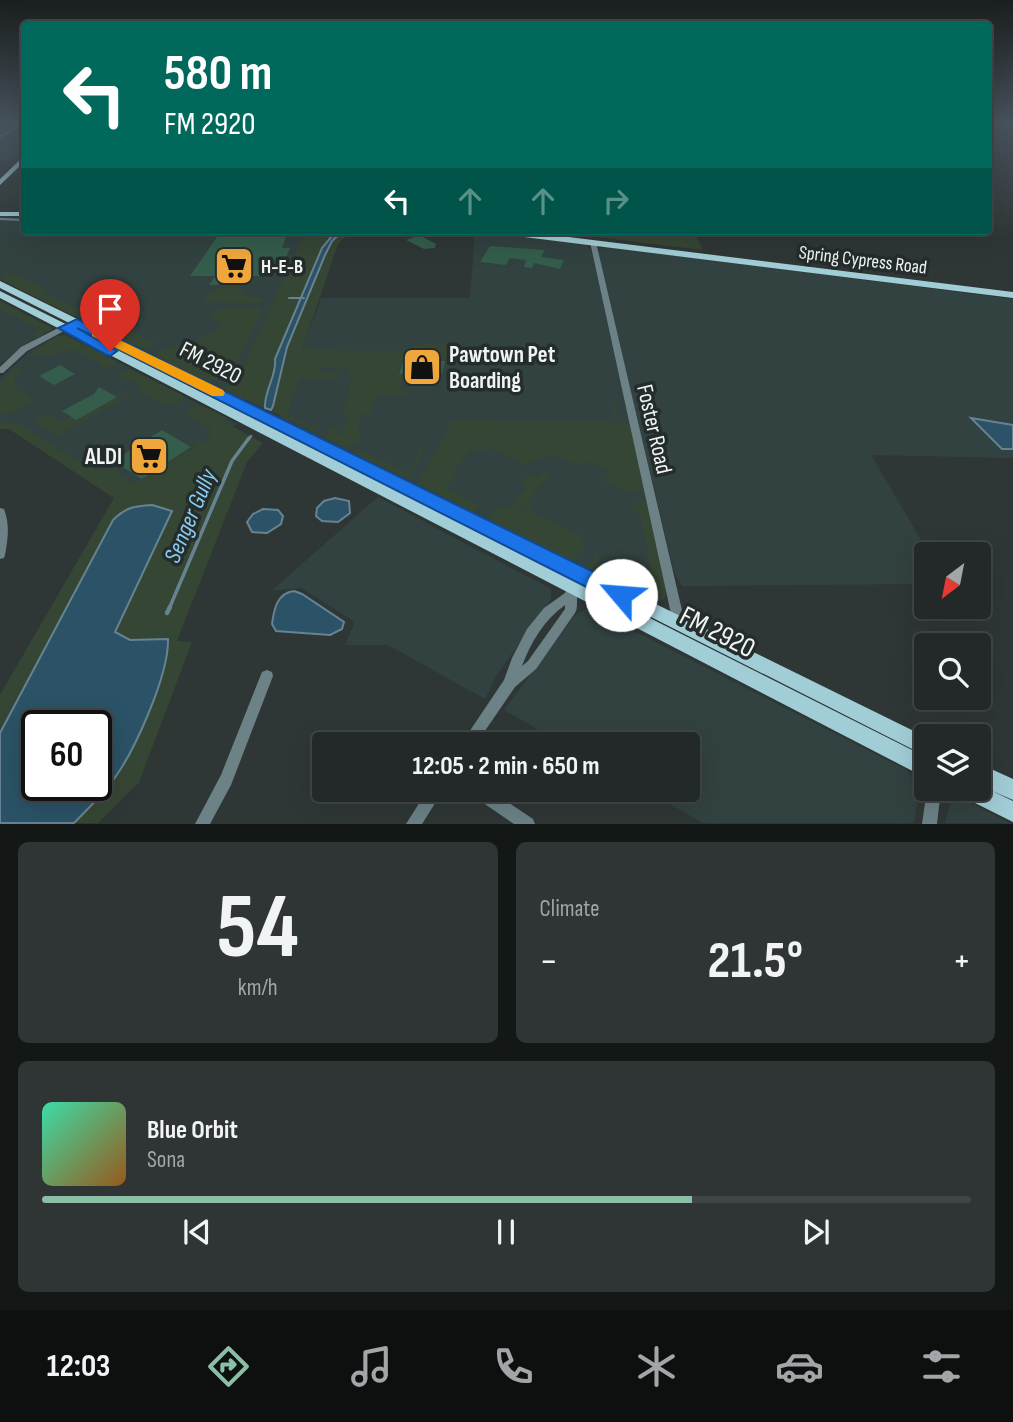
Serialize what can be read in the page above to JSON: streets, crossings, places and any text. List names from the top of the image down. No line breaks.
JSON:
{"streets":{"main road":["Spring Cypress Road","FM 2920"],"street":["Foster Road"]},"crossings":[["Spring Cypress Road","Foster Road"],["FM 2920","Foster Road"]],"water":["Senger Gully"],"places":{"supermarket":["H-E-B","ALDI"],"shop":["Pawtown Pet Boarding"]},"north":"bottom left","page":{"turn":["580 m","FM 2920"],"limit":"60","trip":"12:05 · 2 min · 650 m","tile":[["54","km/h"],"Climate"],"heat":["−","21.5°","+"],"song":["Blue Orbit","Sona"],"tabs":"12:03"}}
